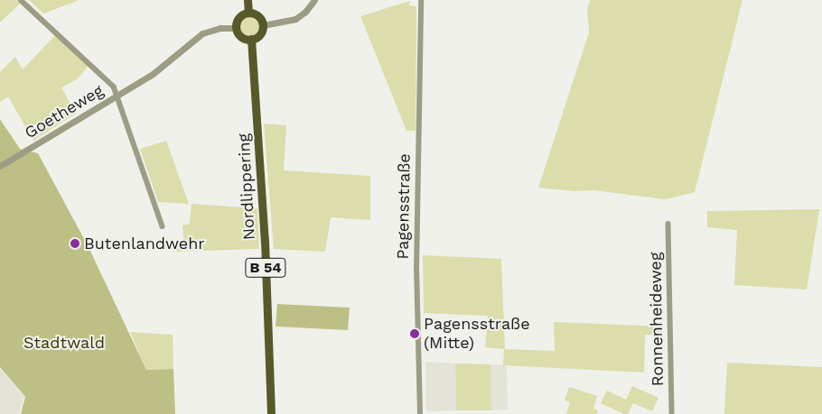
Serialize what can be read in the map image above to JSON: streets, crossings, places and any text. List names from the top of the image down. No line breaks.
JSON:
{"streets":{"main road":["Nordlippering","B 54"],"street":["Goetheweg","Pagensstraße","Ronnenheideweg"]},"crossings":[["Goetheweg","Nordlippering"]],"parks":["Stadtwald"],"places":["Butenlandwehr","Pagensstraße (Mitte)"]}
